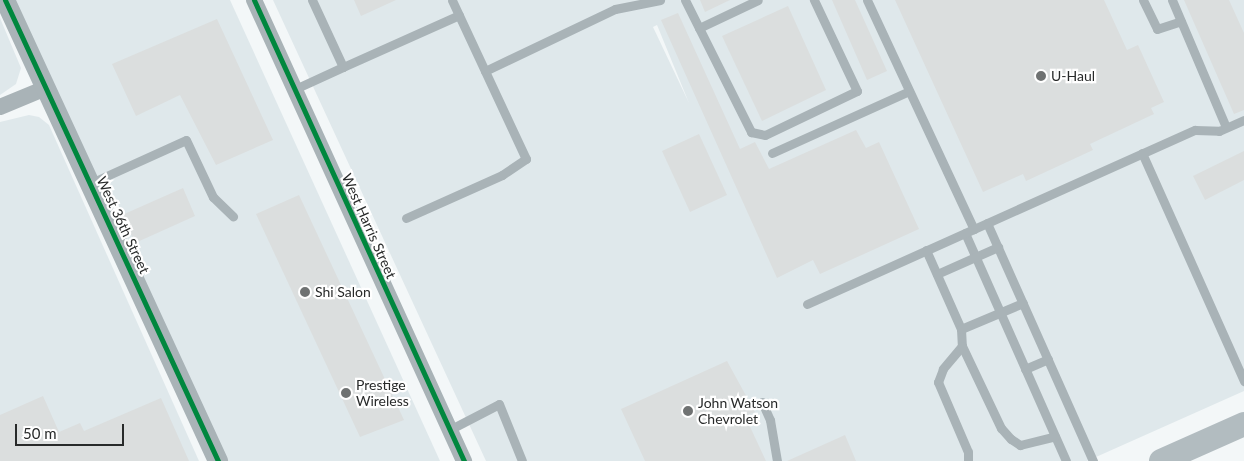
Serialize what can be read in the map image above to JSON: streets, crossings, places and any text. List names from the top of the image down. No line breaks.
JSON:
{"streets":{"street":["West 36th Street","West Harris Street"]},"places":["U-Haul","Shi Salon","Prestige Wireless","John Watson Chevrolet"],"scale_bar":"50 m"}
